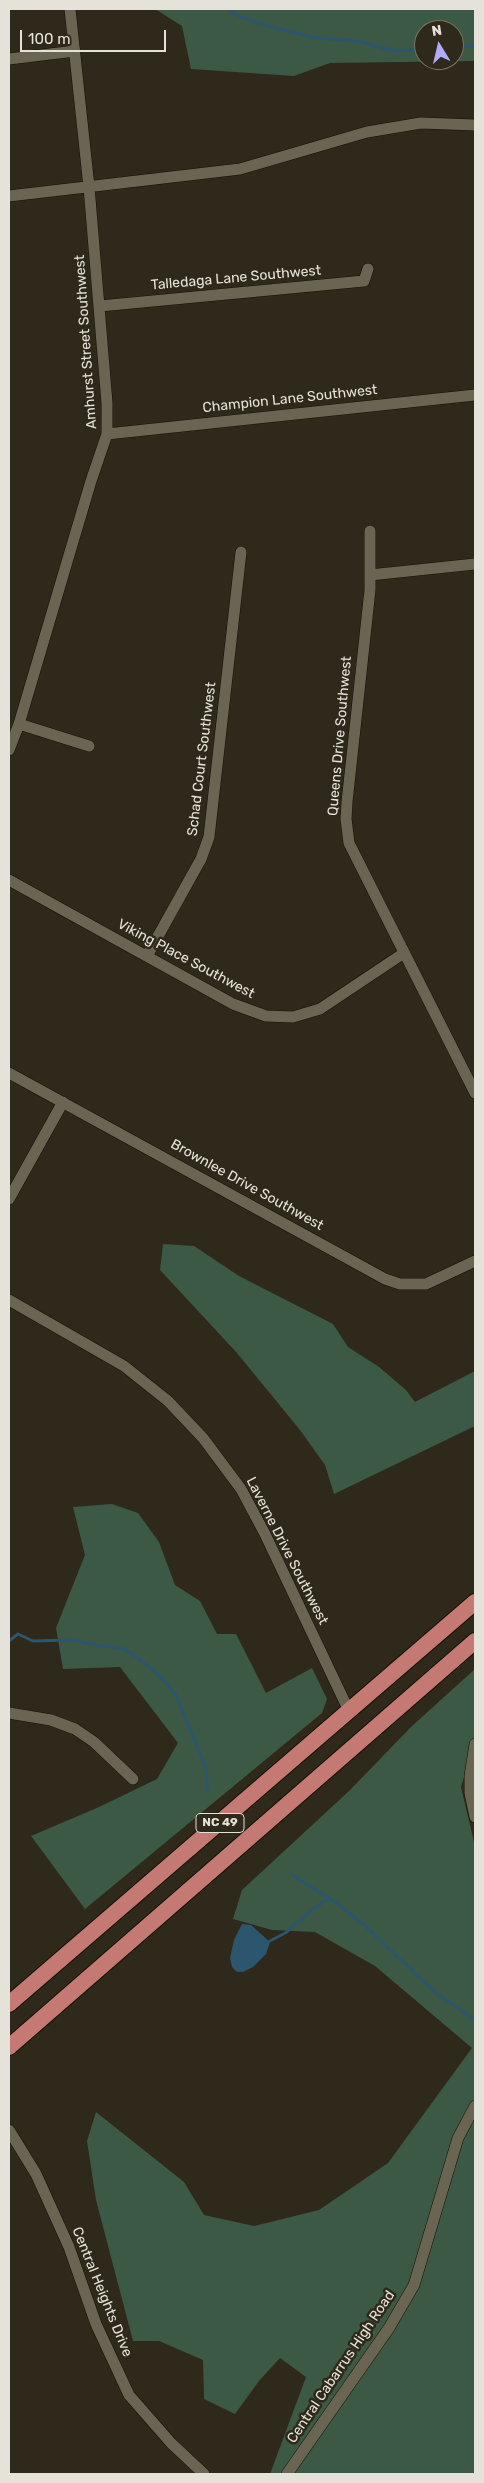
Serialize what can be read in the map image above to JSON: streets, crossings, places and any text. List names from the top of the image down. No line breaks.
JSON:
{"streets":{"highway":["NC 49"],"street":["Talledaga Lane Southwest","Amhurst Street Southwest","Champion Lane Southwest","Queens Drive Southwest","Schad Court Southwest","Viking Place Southwest","Brownlee Drive Southwest","Laverne Drive Southwest","Central Heights Drive","Central Cabarrus High Road"]},"crossings":[["Talledaga Lane Southwest","Amhurst Street Southwest"],["Amhurst Street Southwest","Champion Lane Southwest"],["Queens Drive Southwest","Viking Place Southwest"],["Schad Court Southwest","Viking Place Southwest"],["Laverne Drive Southwest","NC 49"]],"scale_bar":"100 m","north":"top"}
